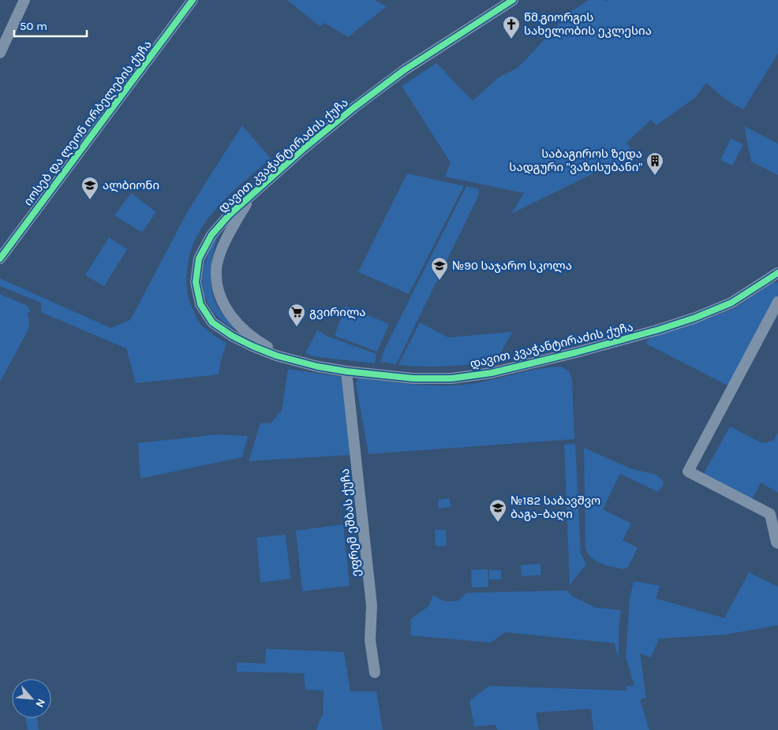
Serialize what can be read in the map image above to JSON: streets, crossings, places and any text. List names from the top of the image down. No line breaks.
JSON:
{"streets":{"street":["იოსებ და ლეონ ორბელების ქუჩა","დავით კვაჭანტირაძის ქუჩა","ეფრემ ეშბას ქუჩა"]},"crossings":[["დავით კვაჭანტირაძის ქუჩა","ეფრემ ეშბას ქუჩა"]],"places":{"church":["წმ.გიორგის სახელობის ეკლესია"],"building":["საბაგიროს ზედა სადგური \"ვაზისუბანი\""],"school or university":["ალბიონი","№90 საჯარო სკოლა","№182 საბავშვო ბაგა–ბაღი"],"supermarket":["გვირილა"]},"scale_bar":"50 m","north":"bottom right"}
